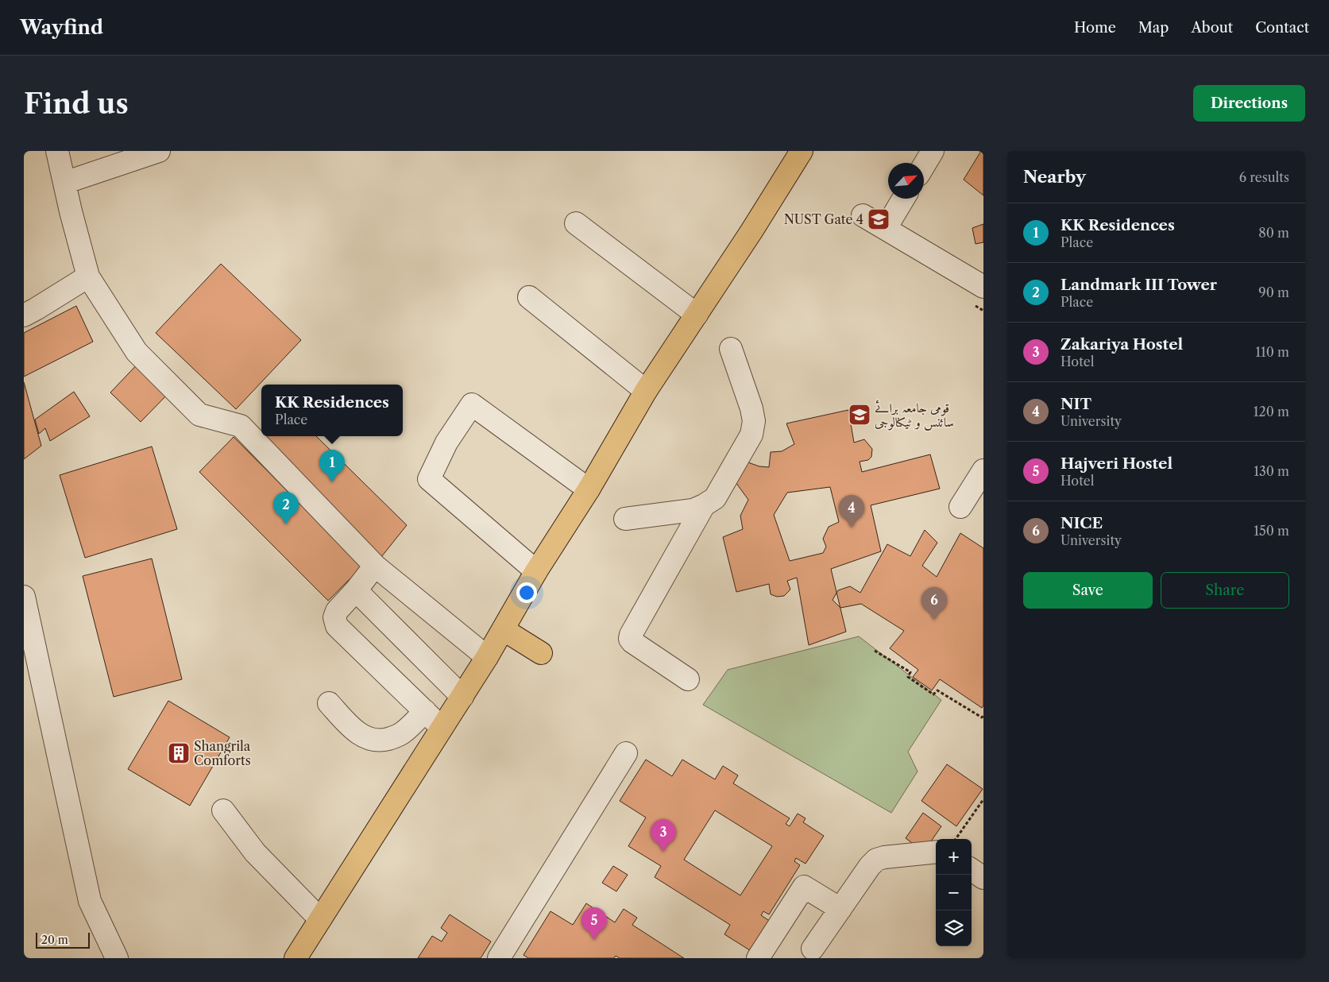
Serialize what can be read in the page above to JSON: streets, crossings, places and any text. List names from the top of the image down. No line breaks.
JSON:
{"places":{"school or university":["NUST Gate 4","قومی جامعہ برائے سائنس و ٹیکنالوجی"],"building":["Shangrila Comforts"]},"scale_bar":"20 m","north":"top right","page":{"header":"Wayfind","nav":["Home","Map","About","Contact"],"buttons":["Directions",["Save","Share"]],"title":"Find us","heading":["Nearby","6 results"],"list":[{"mark":"1","name":"KK Residences","note":"Place","value":"80 m"},{"mark":"2","name":"Landmark III Tower","note":"Place","value":"90 m"},{"mark":"3","name":"Zakariya Hostel","note":"Hotel","value":"110 m"},{"mark":"4","name":"NIT","note":"University","value":"120 m"},{"mark":"5","name":"Hajveri Hostel","note":"Hotel","value":"130 m"},{"mark":"6","name":"NICE","note":"University","value":"150 m"}],"popup":["KK Residences","Place"],"pins":["1","2","4","6","3","5"],"map_buttons":["+","−"],"scale":"20 m"}}
